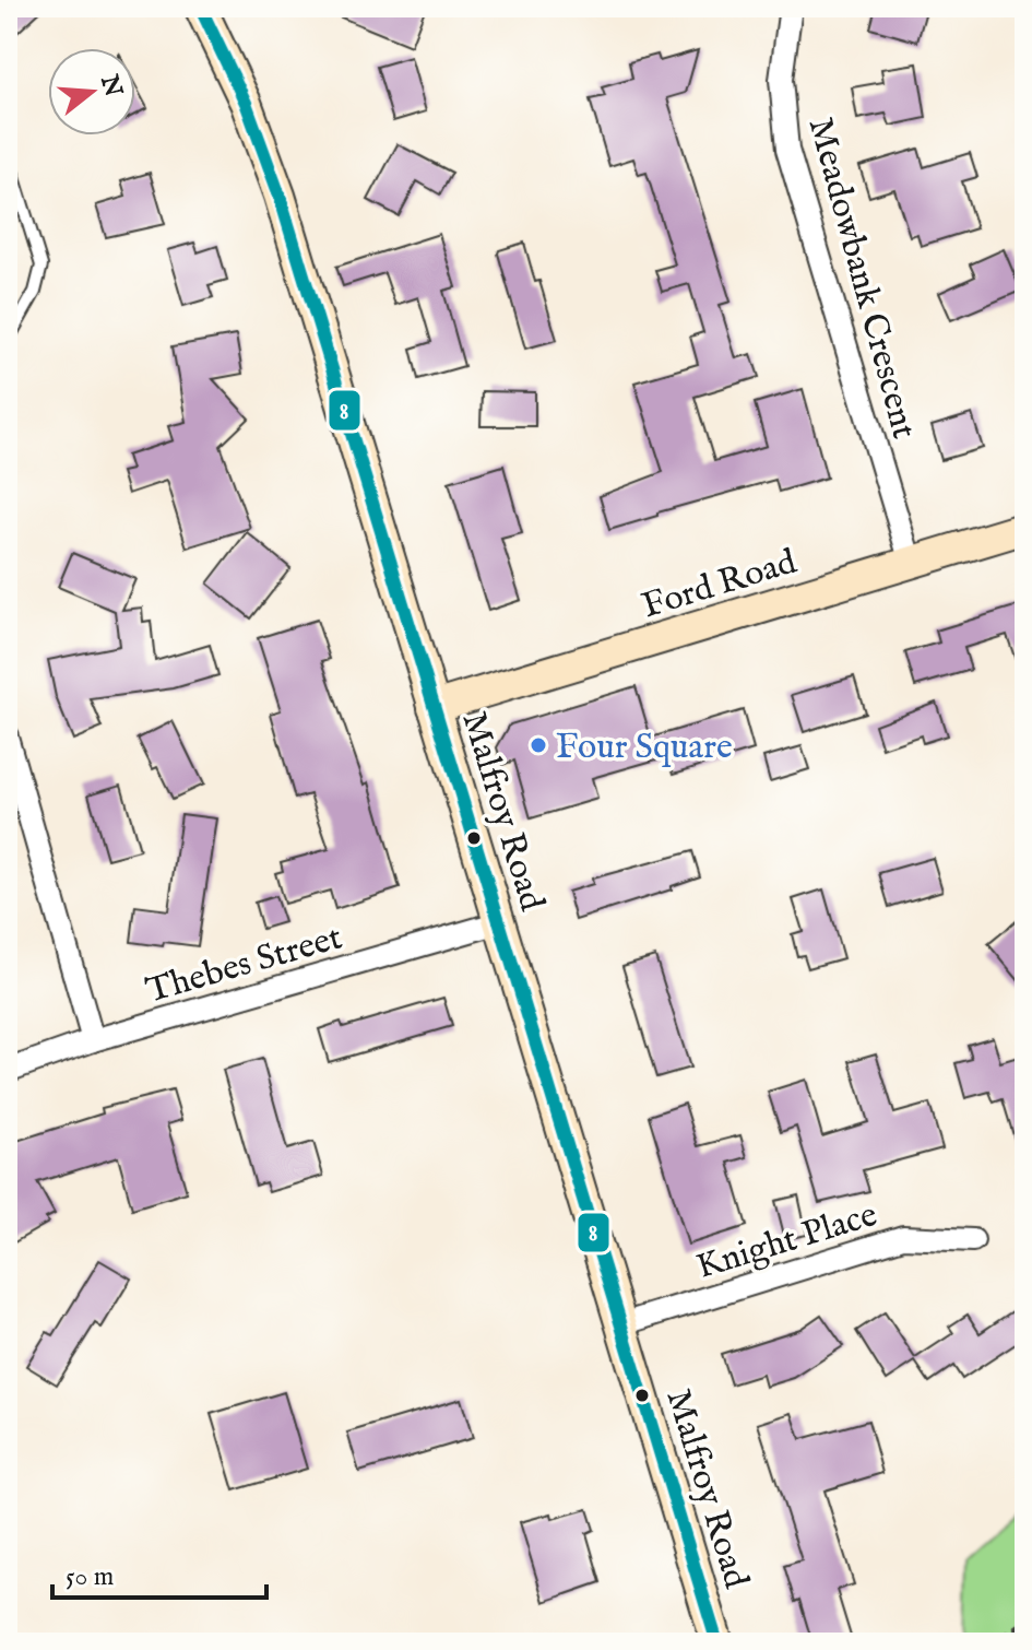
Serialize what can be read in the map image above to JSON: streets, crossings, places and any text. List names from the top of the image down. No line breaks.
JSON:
{"streets":{"main road":["Ford Road","Malfroy Road"],"street":["Meadowbank Crescent","Thebes Street","Knight Place"]},"crossings":[["Meadowbank Crescent","Ford Road"],["Ford Road","Malfroy Road"],["Malfroy Road","Thebes Street"],["Malfroy Road","Knight Place"]],"places":["Four Square"],"lines":["transit line 8"],"scale_bar":"50 m","north":"right"}
